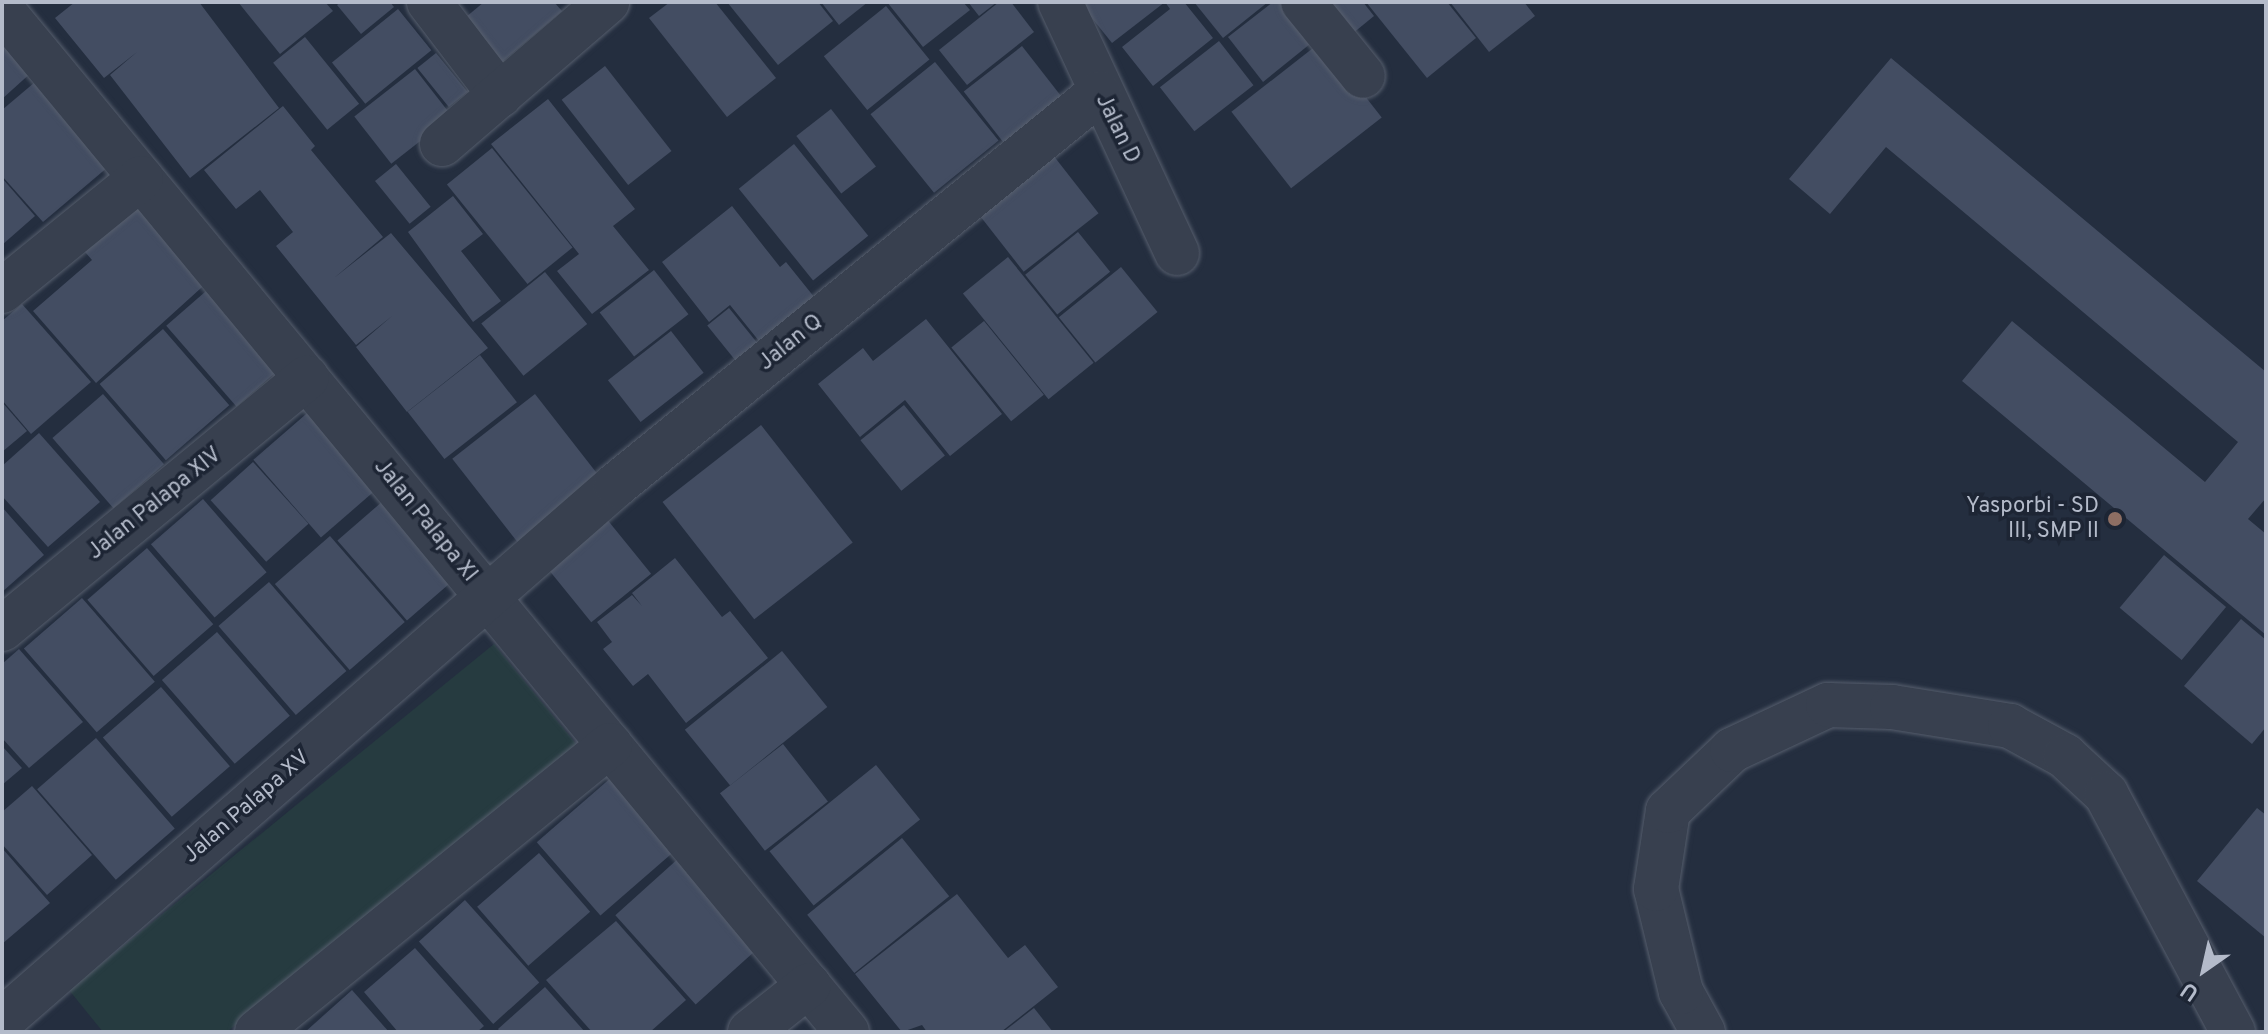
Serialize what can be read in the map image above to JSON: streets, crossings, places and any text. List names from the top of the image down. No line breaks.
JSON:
{"streets":{"street":["Jalan D","Jalan Q","Jalan Palapa XIV","Jalan Palapa XI","Jalan Palapa XV"]},"crossings":[["Jalan D","Jalan Q"],["Jalan Q","Jalan Palapa XI"],["Jalan Q","Jalan Palapa XV"],["Jalan Palapa XIV","Jalan Palapa XI"],["Jalan Palapa XI","Jalan Palapa XV"]],"places":["Yasporbi - SD III, SMP II"],"north":"bottom left"}
